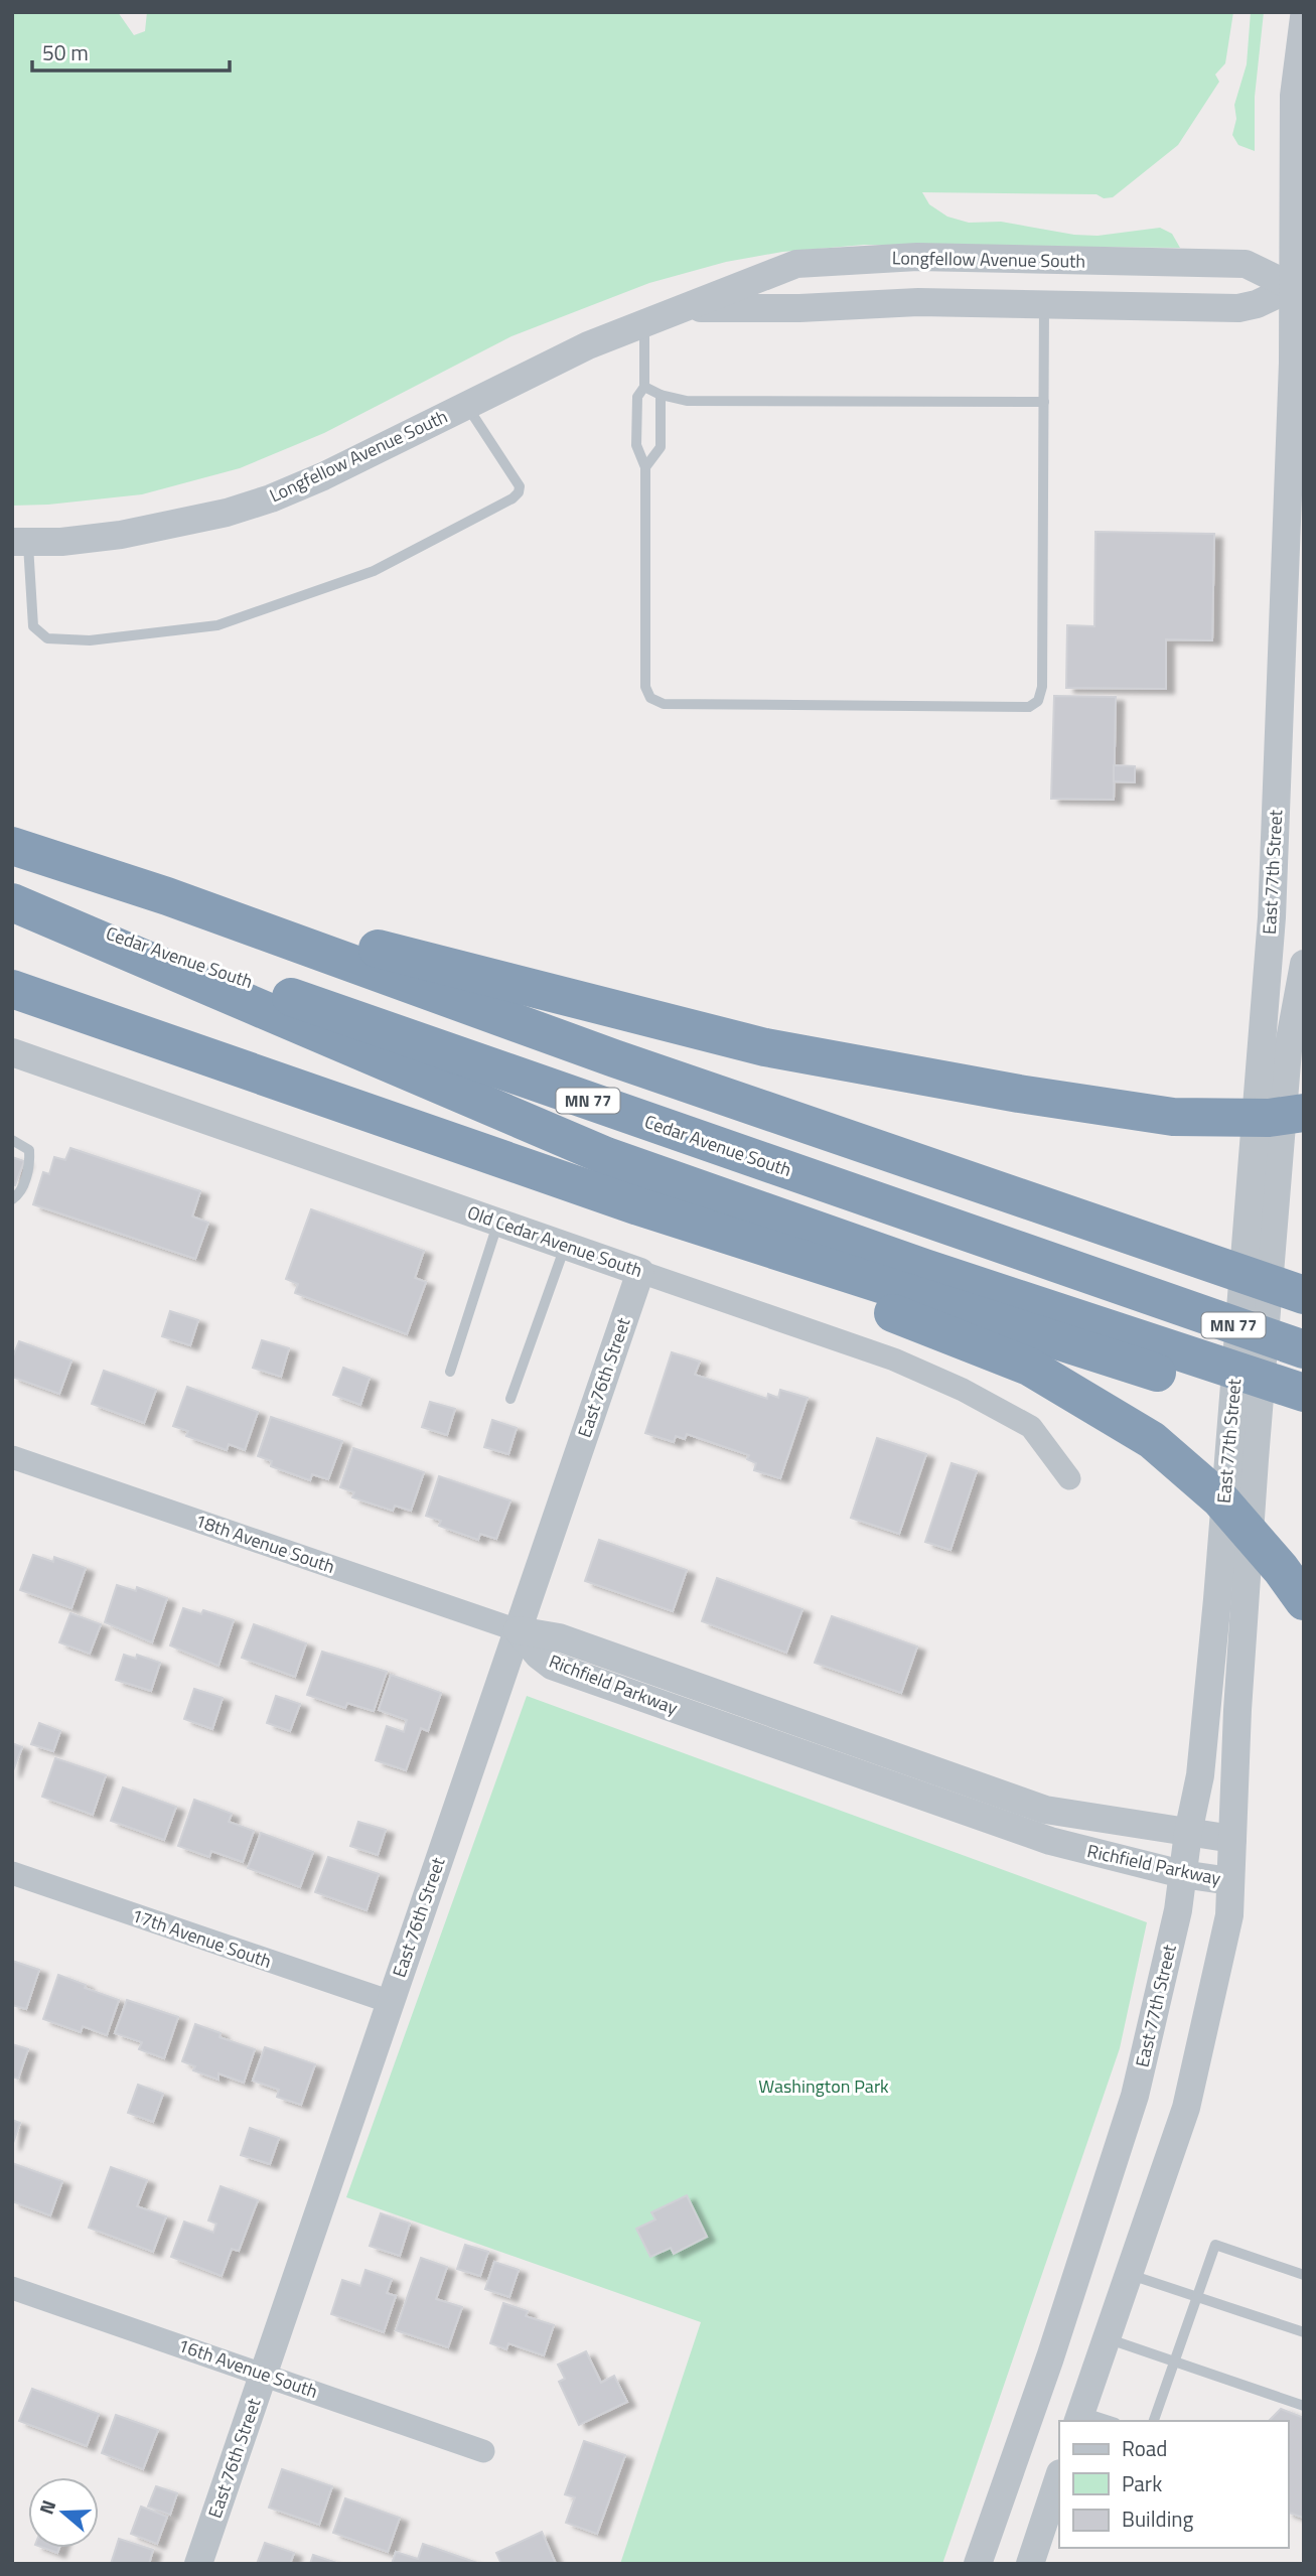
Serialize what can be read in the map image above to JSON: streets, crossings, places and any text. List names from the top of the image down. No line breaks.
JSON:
{"streets":{"highway":["Cedar Avenue South","MN 77"],"street":["Longfellow Avenue South","East 77th Street","Old Cedar Avenue South","East 76th Street","18th Avenue South","Richfield Parkway","17th Avenue South","16th Avenue South"]},"crossings":[["Longfellow Avenue South","East 77th Street"],["East 77th Street","Richfield Parkway"],["Old Cedar Avenue South","East 76th Street"],["East 76th Street","18th Avenue South"],["East 76th Street","Richfield Parkway"],["East 76th Street","17th Avenue South"],["East 76th Street","16th Avenue South"],["18th Avenue South","Richfield Parkway"]],"parks":["Washington Park"],"legend":["Road","Park","Building"],"scale_bar":"50 m","north":"left"}
